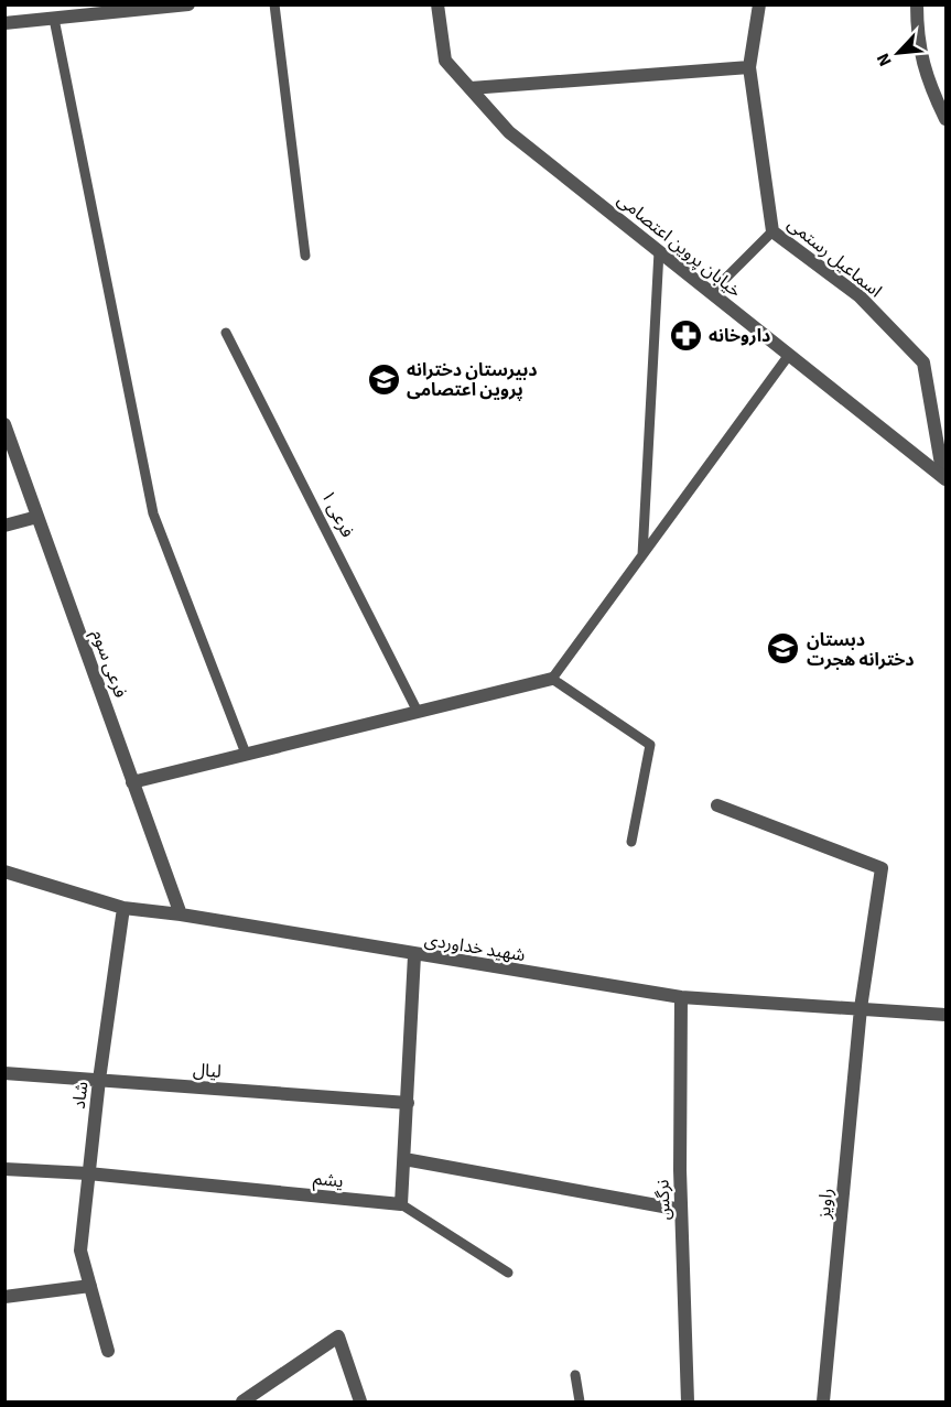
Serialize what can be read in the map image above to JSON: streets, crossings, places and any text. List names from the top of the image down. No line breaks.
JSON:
{"streets":{"street":["خیابان پروین اعتصامی","اسماعیل رستمی","فرعی سوم","شهید خداوردی","لیال","شاد","یشم","نرگس","راویز"],"lane":["فرعی ۱"]},"crossings":[["خیابان پروین اعتصامی","اسماعیل رستمی"],["فرعی سوم","شهید خداوردی"],["شهید خداوردی","شاد"],["شهید خداوردی","نرگس"],["شهید خداوردی","راویز"],["لیال","شاد"],["شاد","یشم"]],"places":{"pharmacy":["داروخانه"],"school or university":["دبیرستان دخترانه پروین اعتصامی","دبستان دخترانه هجرت"]},"north":"bottom left"}
